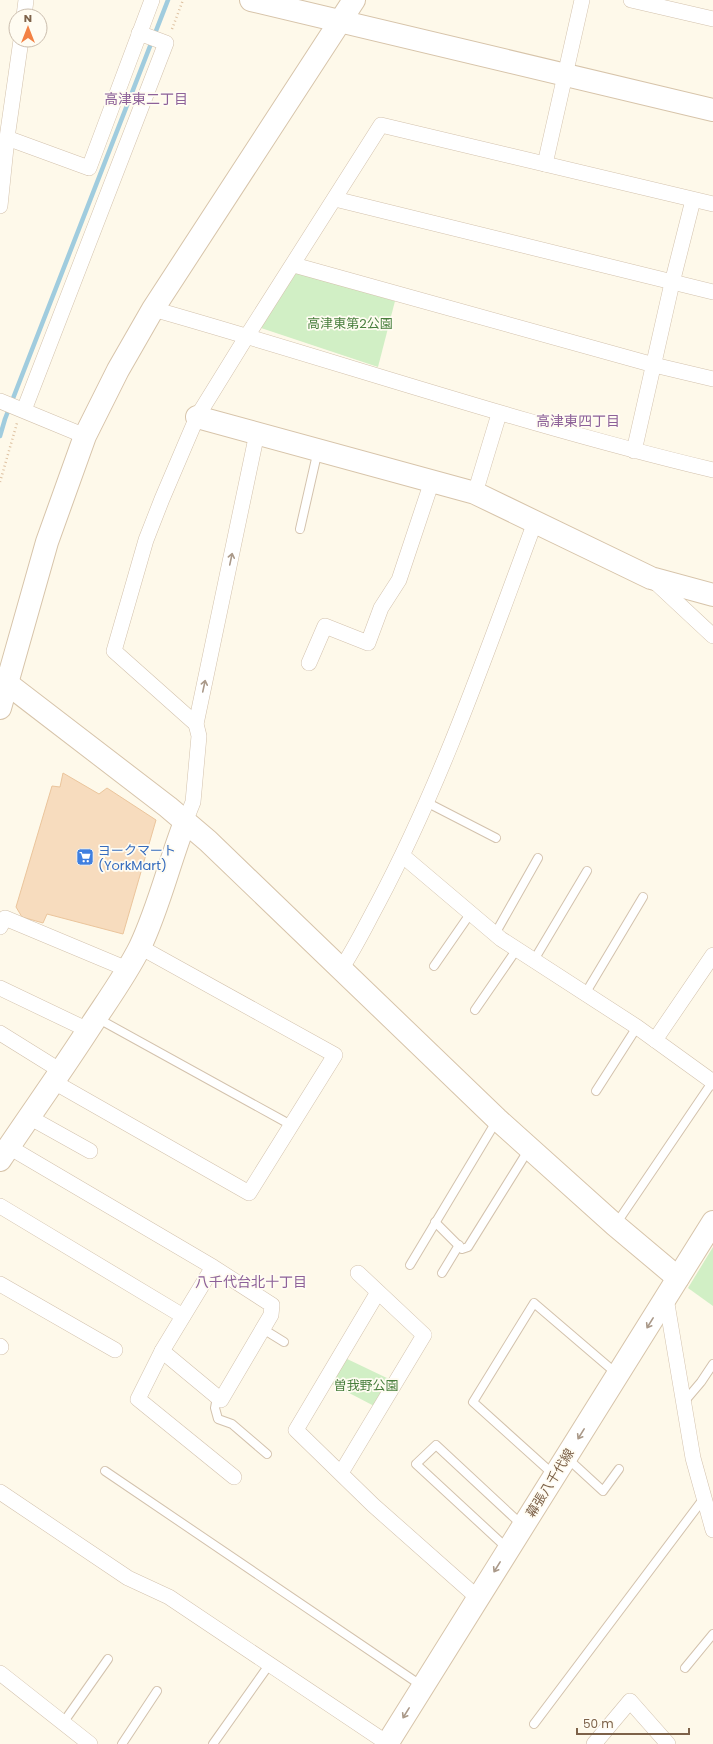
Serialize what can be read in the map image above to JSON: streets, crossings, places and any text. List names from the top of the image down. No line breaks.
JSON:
{"streets":{"street":["幕張八千代線"]},"one_way":["幕張八千代線"],"districts":["高津東二丁目","高津東四丁目","八千代台北十丁目"],"parks":["高津東第2公園","曽我野公園"],"places":{"supermarket":["ヨークマート (YorkMart)"]},"scale_bar":"50 m","north":"top"}
